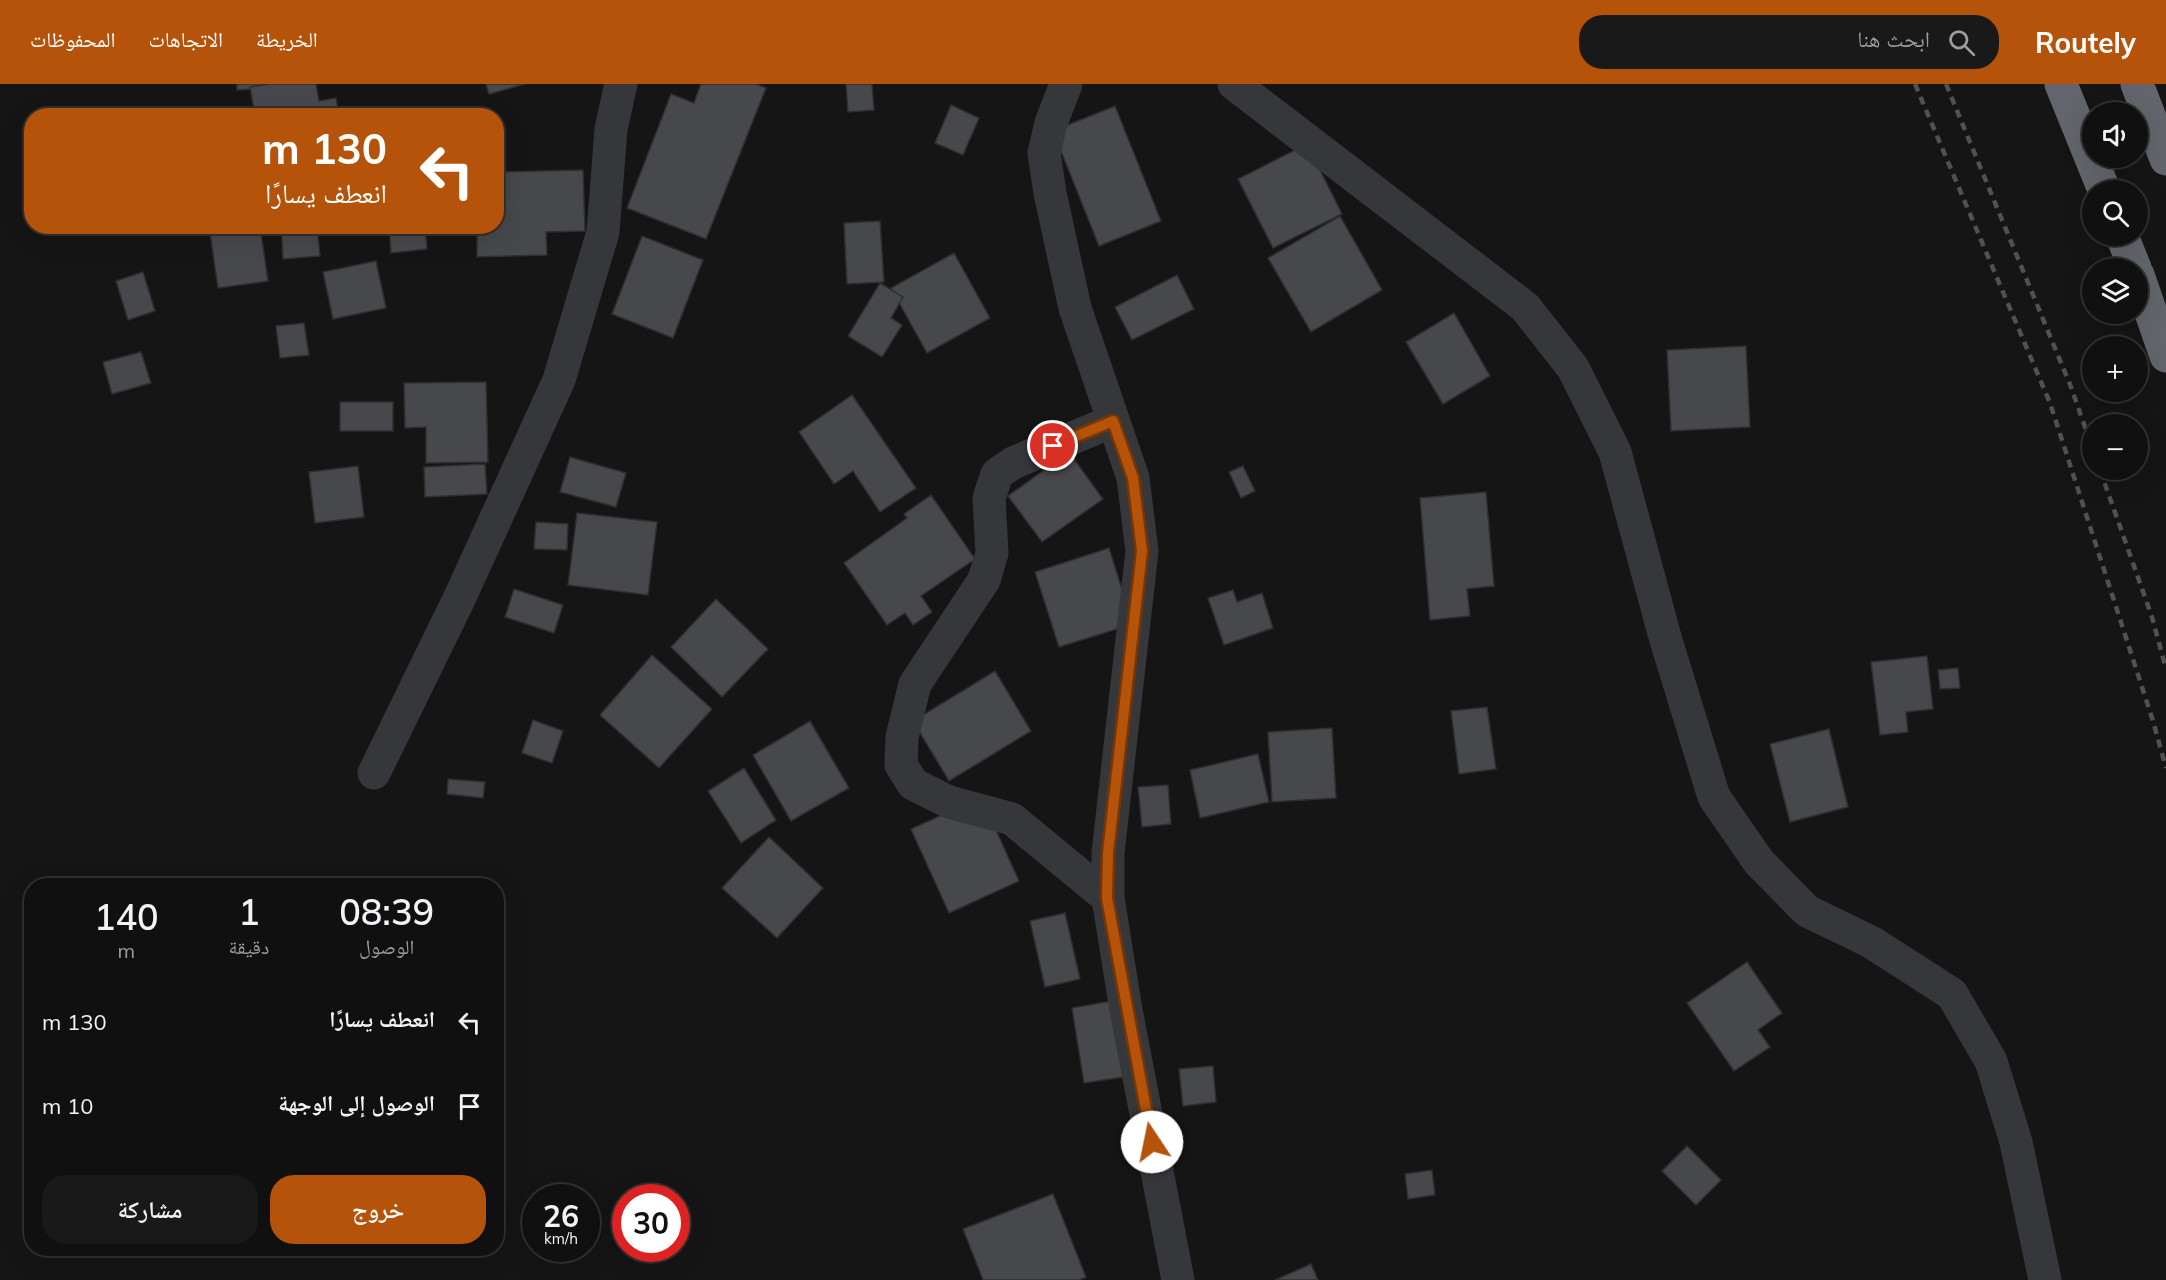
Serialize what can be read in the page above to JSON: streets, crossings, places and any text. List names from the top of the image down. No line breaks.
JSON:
{"page":{"header":"Routely","search":"ابحث هنا","nav":["الخريطة","الاتجاهات","المحفوظات"],"map_buttons":["+","−"],"turn":["130 m","انعطف يسارًا"],"eta":["08:39","الوصول","1","دقيقة","140","m"],"list":[{"name":"انعطف يسارًا","value":"130 m"},{"name":"الوصول إلى الوجهة","value":"10 m"}],"buttons":["خروج","مشاركة"],"speed":"26 km/h","limit":"30"}}
